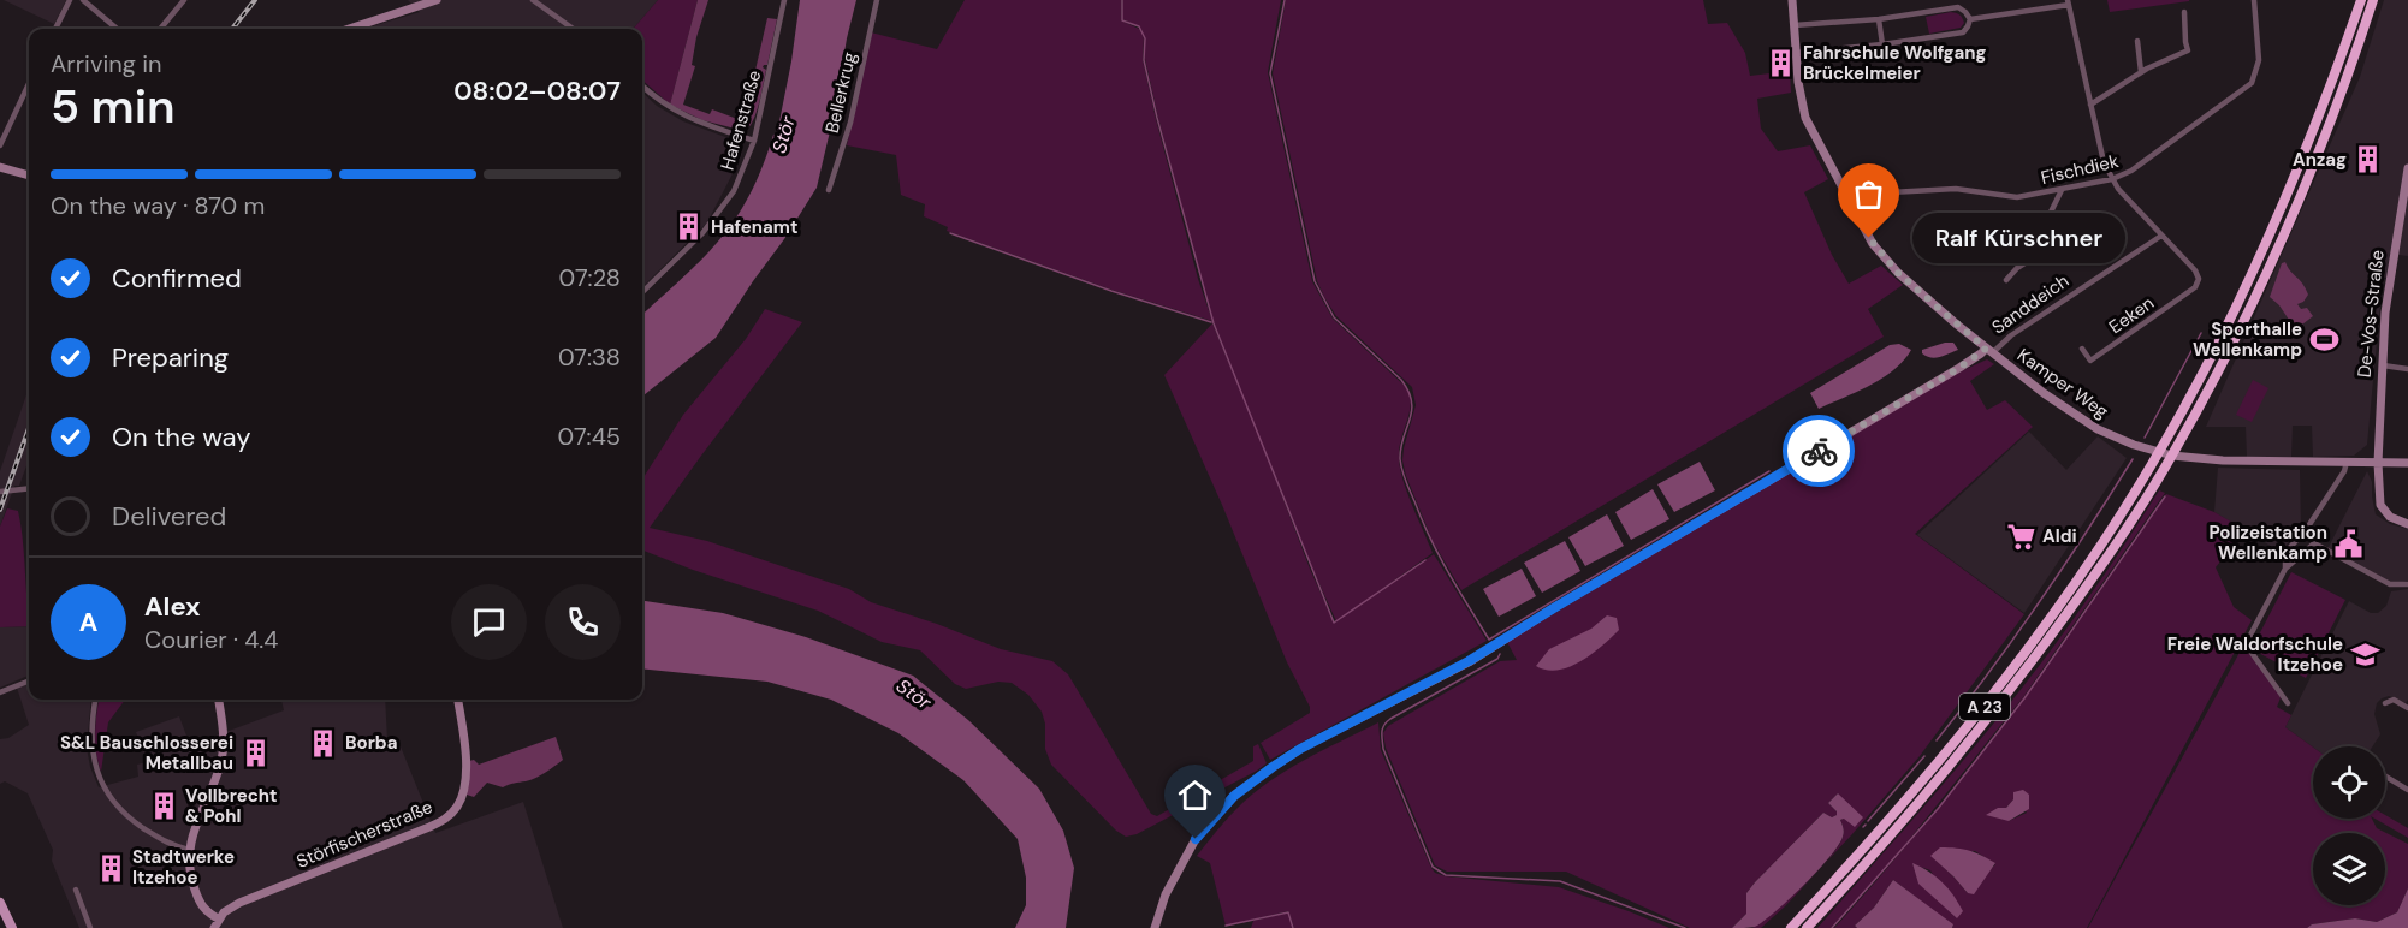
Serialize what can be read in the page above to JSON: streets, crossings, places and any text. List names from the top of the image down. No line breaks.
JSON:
{"streets":{"highway":["A 23"],"street":["Bellerkrug","Hafenstraße","Fischdiek","Sanddeich","De-Vos-Straße","Eeken","Kamper Weg","Störfischerstraße"]},"crossings":[["Fischdiek","Kamper Weg"],["Sanddeich","Eeken"],["Sanddeich","Kamper Weg"],["De-Vos-Straße","Kamper Weg"]],"water":["Stör"],"places":{"building":["Fahrschule Wolfgang Brückelmeier","Anzag","Hafenamt","Borba","S&L Bauschlosserei Metallbau","Vollbrecht & Pohl","Stadtwerke Itzehoe"],"other":["Ralf Kürschner"],"sports":["Sporthalle Wellenkamp"],"supermarket":["Aldi"],"public building":["Polizeistation Wellenkamp"],"school or university":["Freie Waldorfschule Itzehoe"]},"page":{"heading":["5 min","Arriving in","08:02–08:07"],"panel":["Alex","Courier · 4.4"],"bar":"On the way · 870 m","bubble":"Ralf Kürschner","list":[["Confirmed","07:28"],["Preparing","07:38"],["On the way","07:45"],"Delivered"],"round":"A"}}
